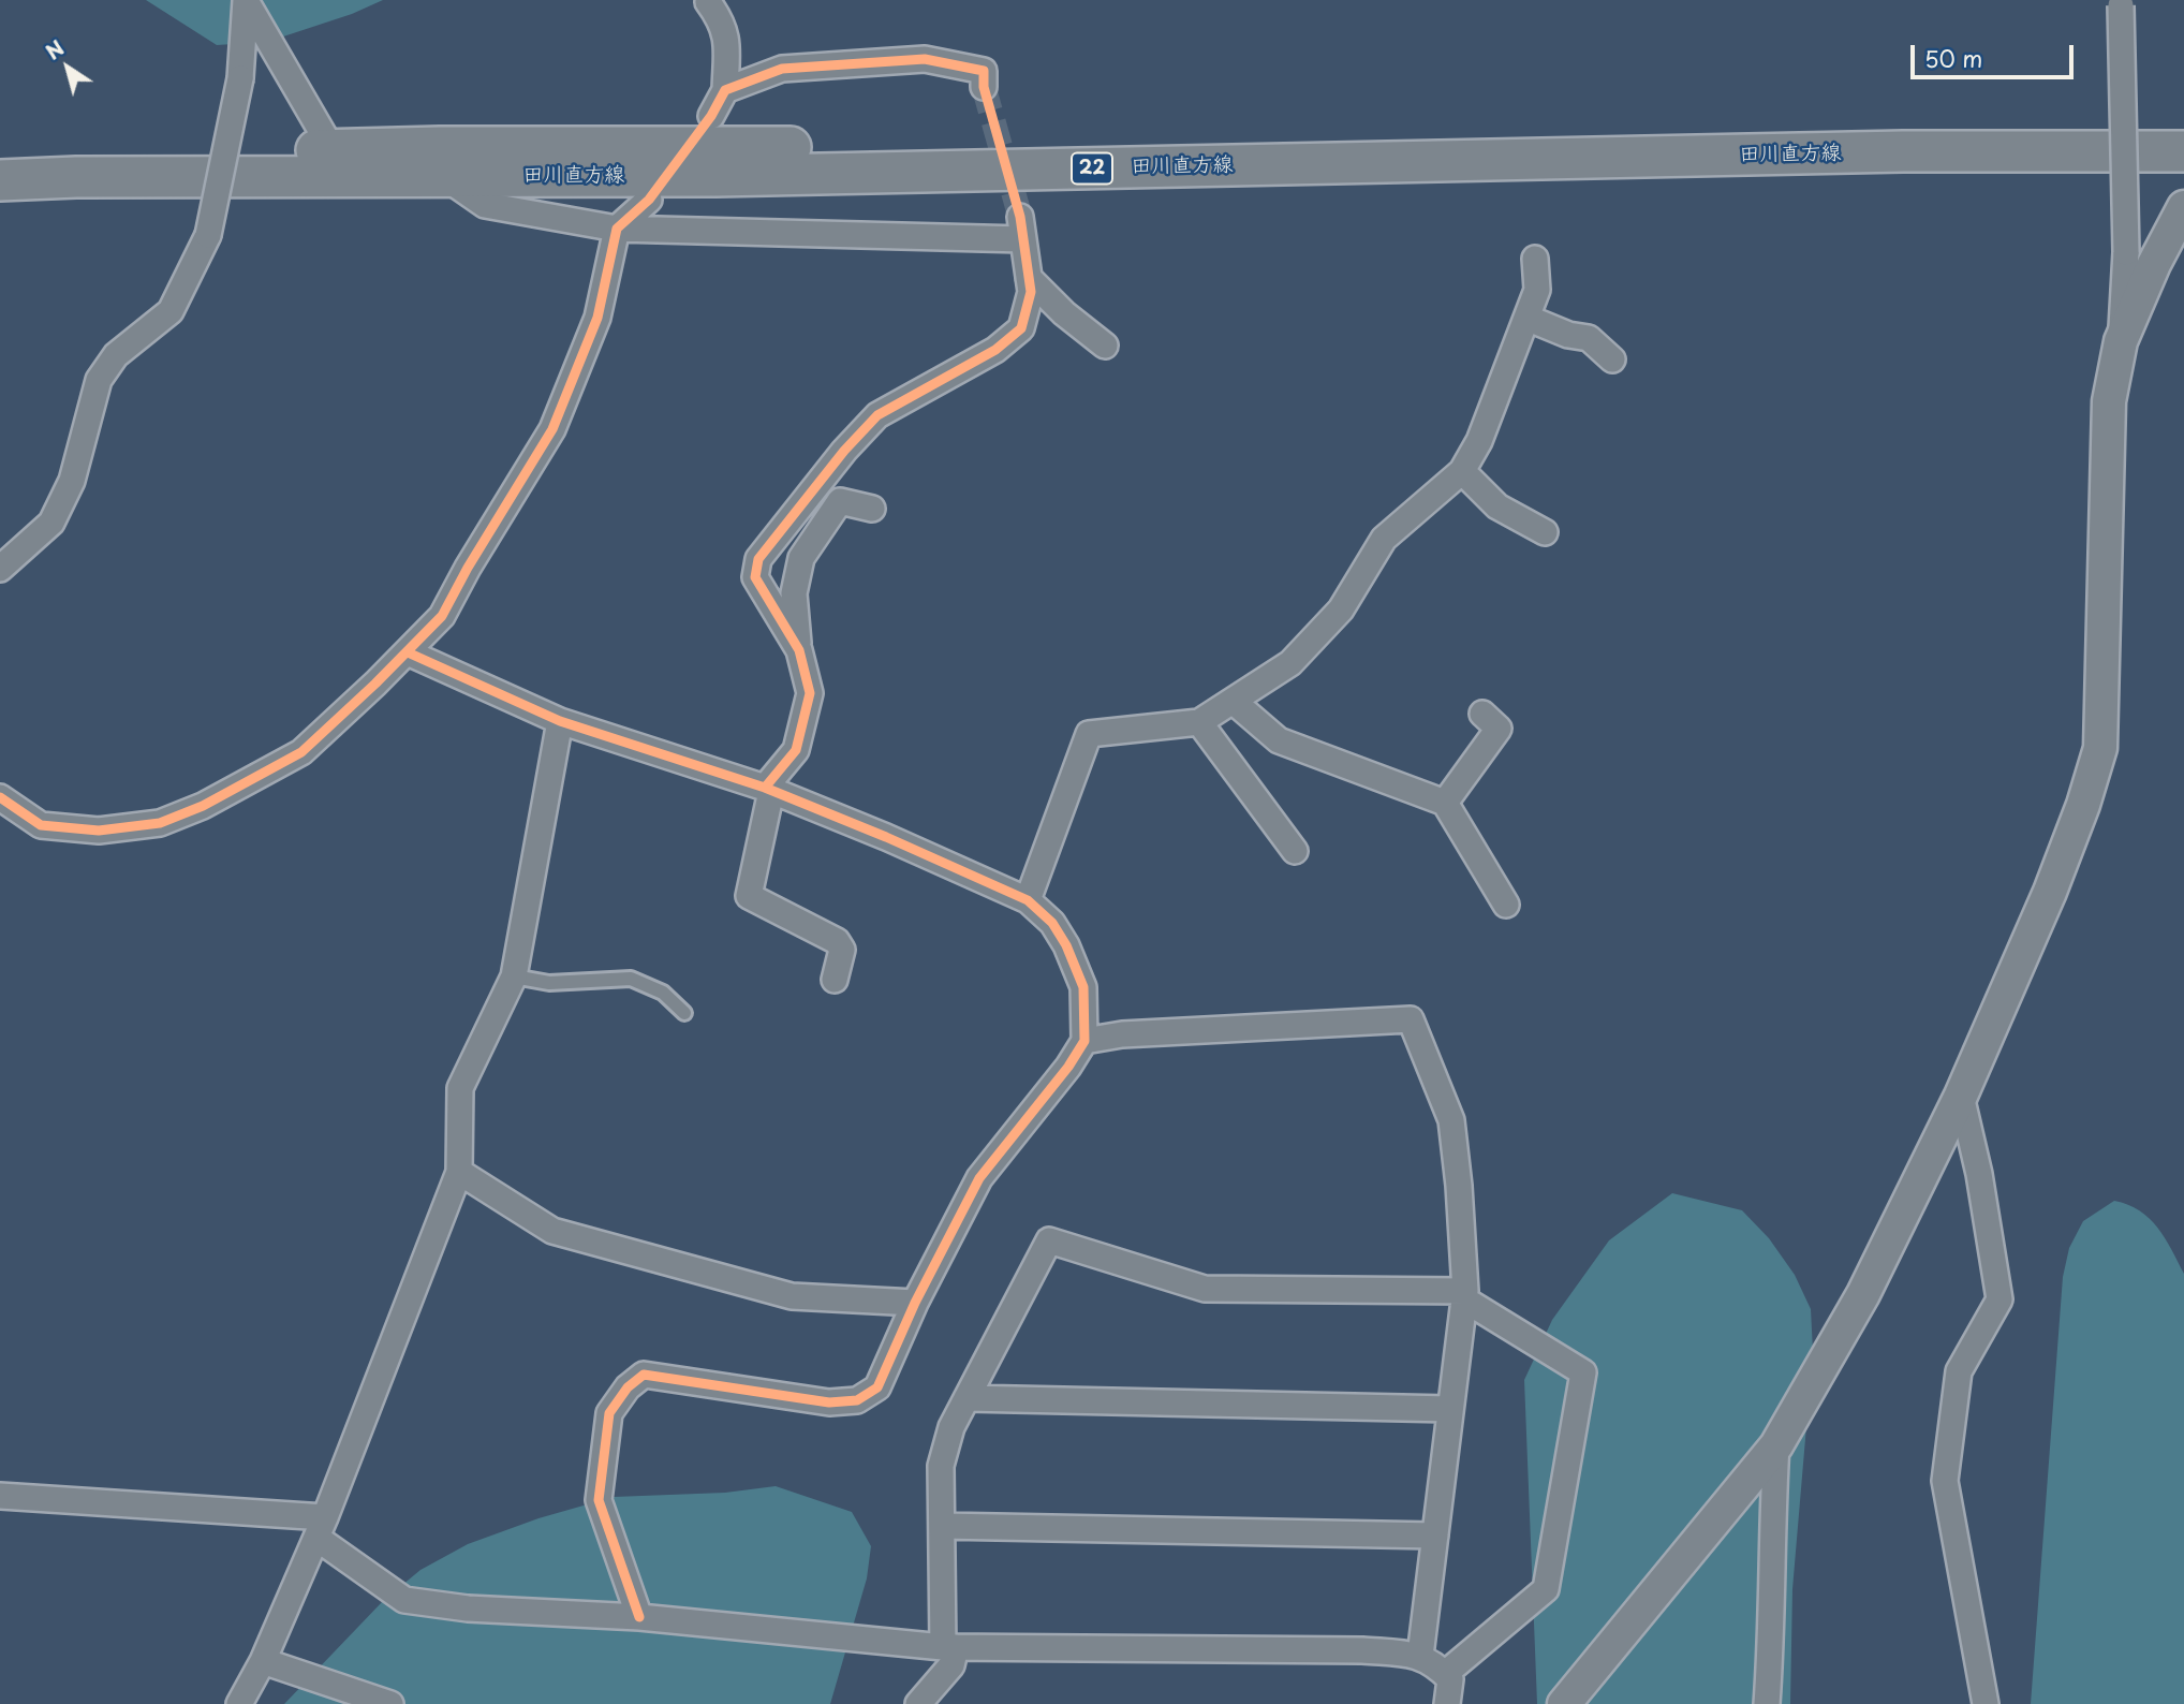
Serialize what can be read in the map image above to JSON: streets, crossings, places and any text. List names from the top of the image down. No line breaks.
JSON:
{"streets":{"main road":["田川直方線","22"]},"scale_bar":"50 m","north":"top left"}
